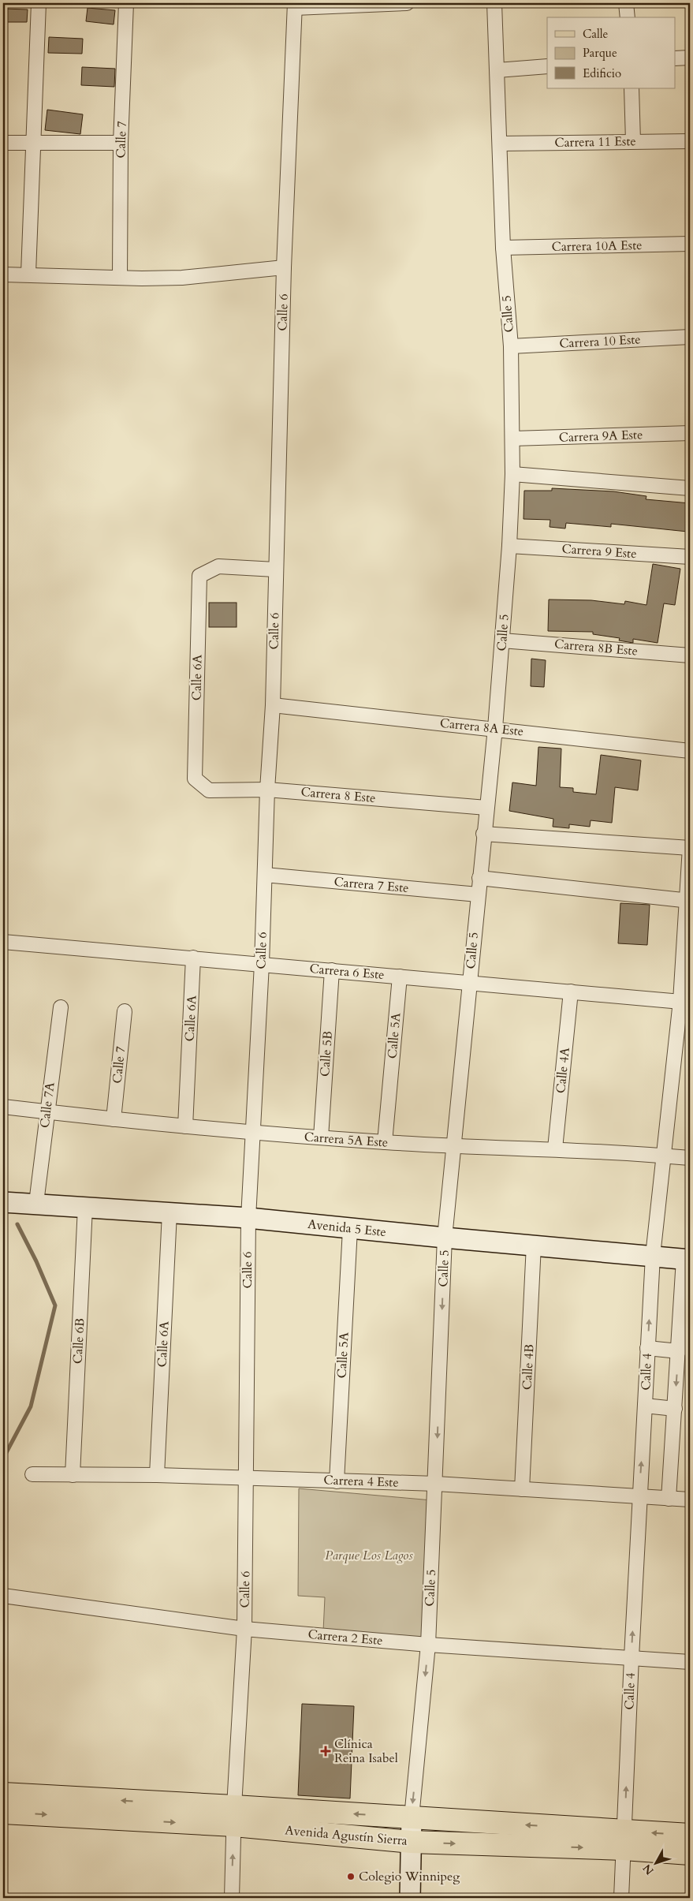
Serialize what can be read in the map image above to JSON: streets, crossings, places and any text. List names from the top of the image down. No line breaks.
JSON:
{"streets":{"main road":["Calle 5","Avenida 5 Este","Avenida Agustín Sierra"],"street":["Calle 7","Carrera 11 Este","Carrera 10A Este","Calle 6","Carrera 10 Este","Carrera 9A Este","Carrera 9 Este","Carrera 8B Este","Calle 6A","Carrera 8A Este","Carrera 8 Este","Carrera 7 Este","Carrera 6 Este","Calle 5A","Calle 5B","Calle 4A","Calle 7A","Carrera 5A Este","Calle 6B","Calle 4B","Calle 4","Carrera 4 Este","Carrera 2 Este"]},"crossings":[["Calle 7","Carrera 5A Este"],["Carrera 11 Este","Calle 5"],["Carrera 10A Este","Calle 5"],["Calle 6","Calle 6A"],["Calle 6","Carrera 8A Este"],["Calle 6","Carrera 8 Este"],["Calle 6","Carrera 7 Este"],["Calle 6","Carrera 6 Este"],["Calle 6","Carrera 5A Este"],["Calle 6","Avenida 5 Este"],["Calle 6","Carrera 4 Este"],["Calle 6","Carrera 2 Este"],["Calle 6","Avenida Agustín Sierra"],["Calle 5","Carrera 10 Este"],["Calle 5","Carrera 9A Este"],["Calle 5","Carrera 9 Este"],["Calle 5","Carrera 8B Este"],["Calle 5","Carrera 8A Este"],["Calle 5","Carrera 8 Este"],["Calle 5","Carrera 7 Este"],["Calle 5","Carrera 6 Este"],["Calle 5","Carrera 5A Este"],["Calle 5","Avenida 5 Este"],["Calle 5","Carrera 4 Este"],["Calle 5","Carrera 2 Este"],["Calle 5","Avenida Agustín Sierra"],["Calle 6A","Carrera 8 Este"],["Calle 6A","Carrera 6 Este"],["Calle 6A","Carrera 5A Este"],["Calle 6A","Avenida 5 Este"],["Calle 6A","Carrera 4 Este"],["Carrera 6 Este","Calle 5A"],["Carrera 6 Este","Calle 5B"],["Carrera 6 Este","Calle 4A"],["Carrera 6 Este","Calle 4"],["Calle 5A","Carrera 5A Este"],["Calle 5A","Avenida 5 Este"],["Calle 5A","Carrera 4 Este"],["Calle 5B","Carrera 5A Este"],["Calle 4A","Carrera 5A Este"],["Calle 7A","Carrera 5A Este"],["Calle 7A","Avenida 5 Este"],["Carrera 5A Este","Calle 4"],["Avenida 5 Este","Calle 6B"],["Avenida 5 Este","Calle 4B"],["Avenida 5 Este","Calle 4"],["Calle 6B","Carrera 4 Este"],["Calle 4B","Carrera 4 Este"],["Calle 4","Carrera 4 Este"],["Calle 4","Carrera 2 Este"],["Calle 4","Avenida Agustín Sierra"]],"parks":["Parque Los Lagos"],"places":{"health":["Clínica Reina Isabel"],"other":["Colegio Winnipeg"]},"legend":["Calle","Parque","Edificio"],"north":"bottom left"}
